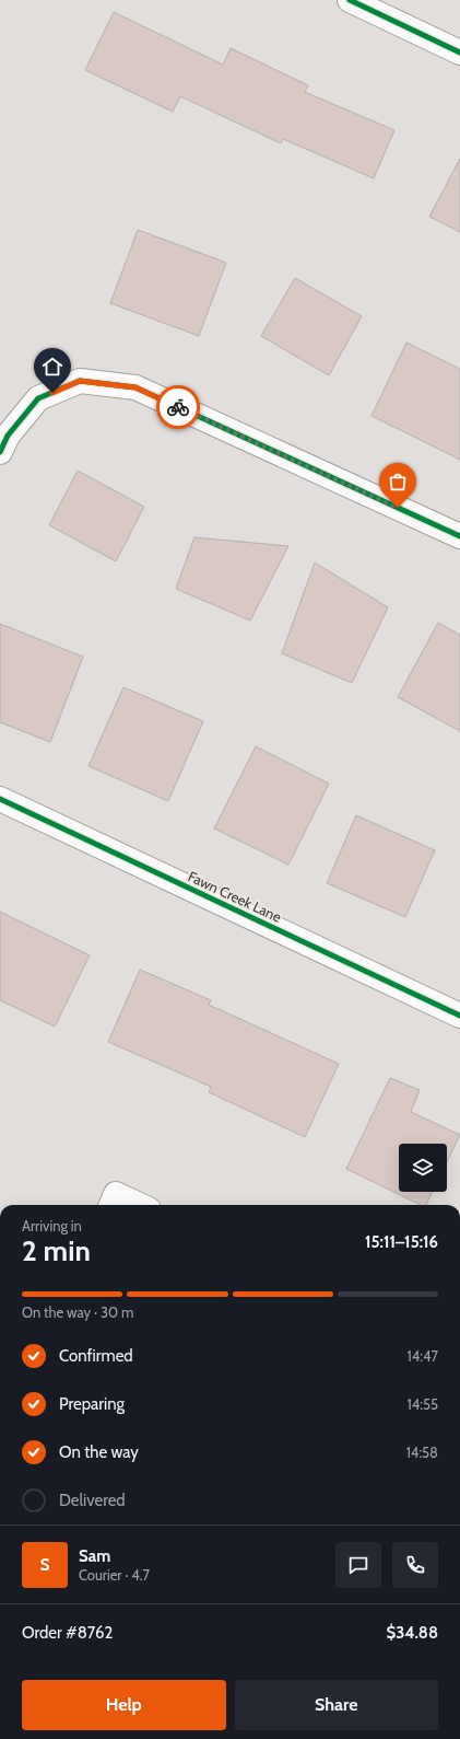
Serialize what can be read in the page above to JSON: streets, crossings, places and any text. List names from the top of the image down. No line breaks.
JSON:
{"streets":{"street":["Fawn Creek Lane"]},"page":{"heading":["2 min","Arriving in","15:11–15:16"],"panel":["Sam","Courier · 4.7","Order #8762","$34.88"],"bar":"On the way · 30 m","list":[["Confirmed","14:47"],["Preparing","14:55"],["On the way","14:58"],"Delivered"],"round":"S","buttons":["Help","Share"]}}
